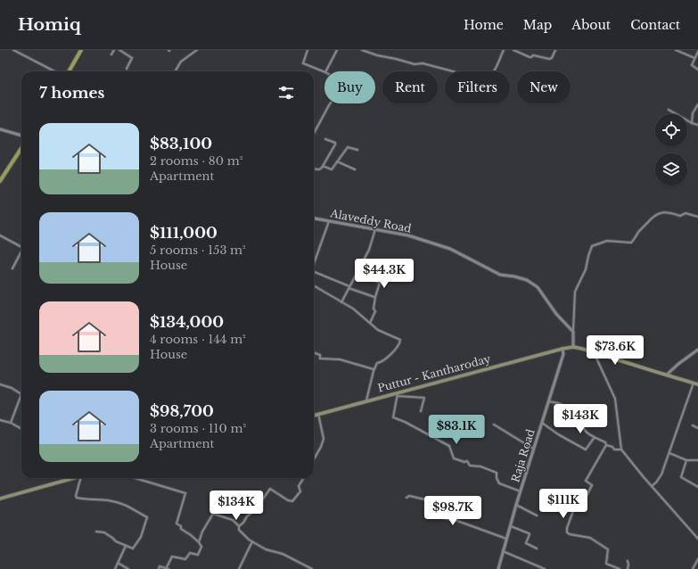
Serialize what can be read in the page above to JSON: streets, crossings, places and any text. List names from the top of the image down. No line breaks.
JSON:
{"streets":{"main road":["Puttur - Kantharoday"],"street":["Alaveddy Road","Raja Road"]},"crossings":[["Puttur - Kantharoday","Raja Road"]],"page":{"header":"Homiq","nav":["Home","Map","About","Contact"],"chip":["Buy","Rent","Filters","New"],"heading":"7 homes","list":[{"name":"$83,100","note":"2 rooms · 80 m² · Apartment"},{"name":"$111,000","note":"5 rooms · 153 m² · House"},{"name":"$134,000","note":"4 rooms · 144 m² · House"},{"name":"$98,700","note":"3 rooms · 110 m² · Apartment"}],"price":["$44.3K","$73.6K","$143K","$83.1K","$111K","$134K","$98.7K"]}}
